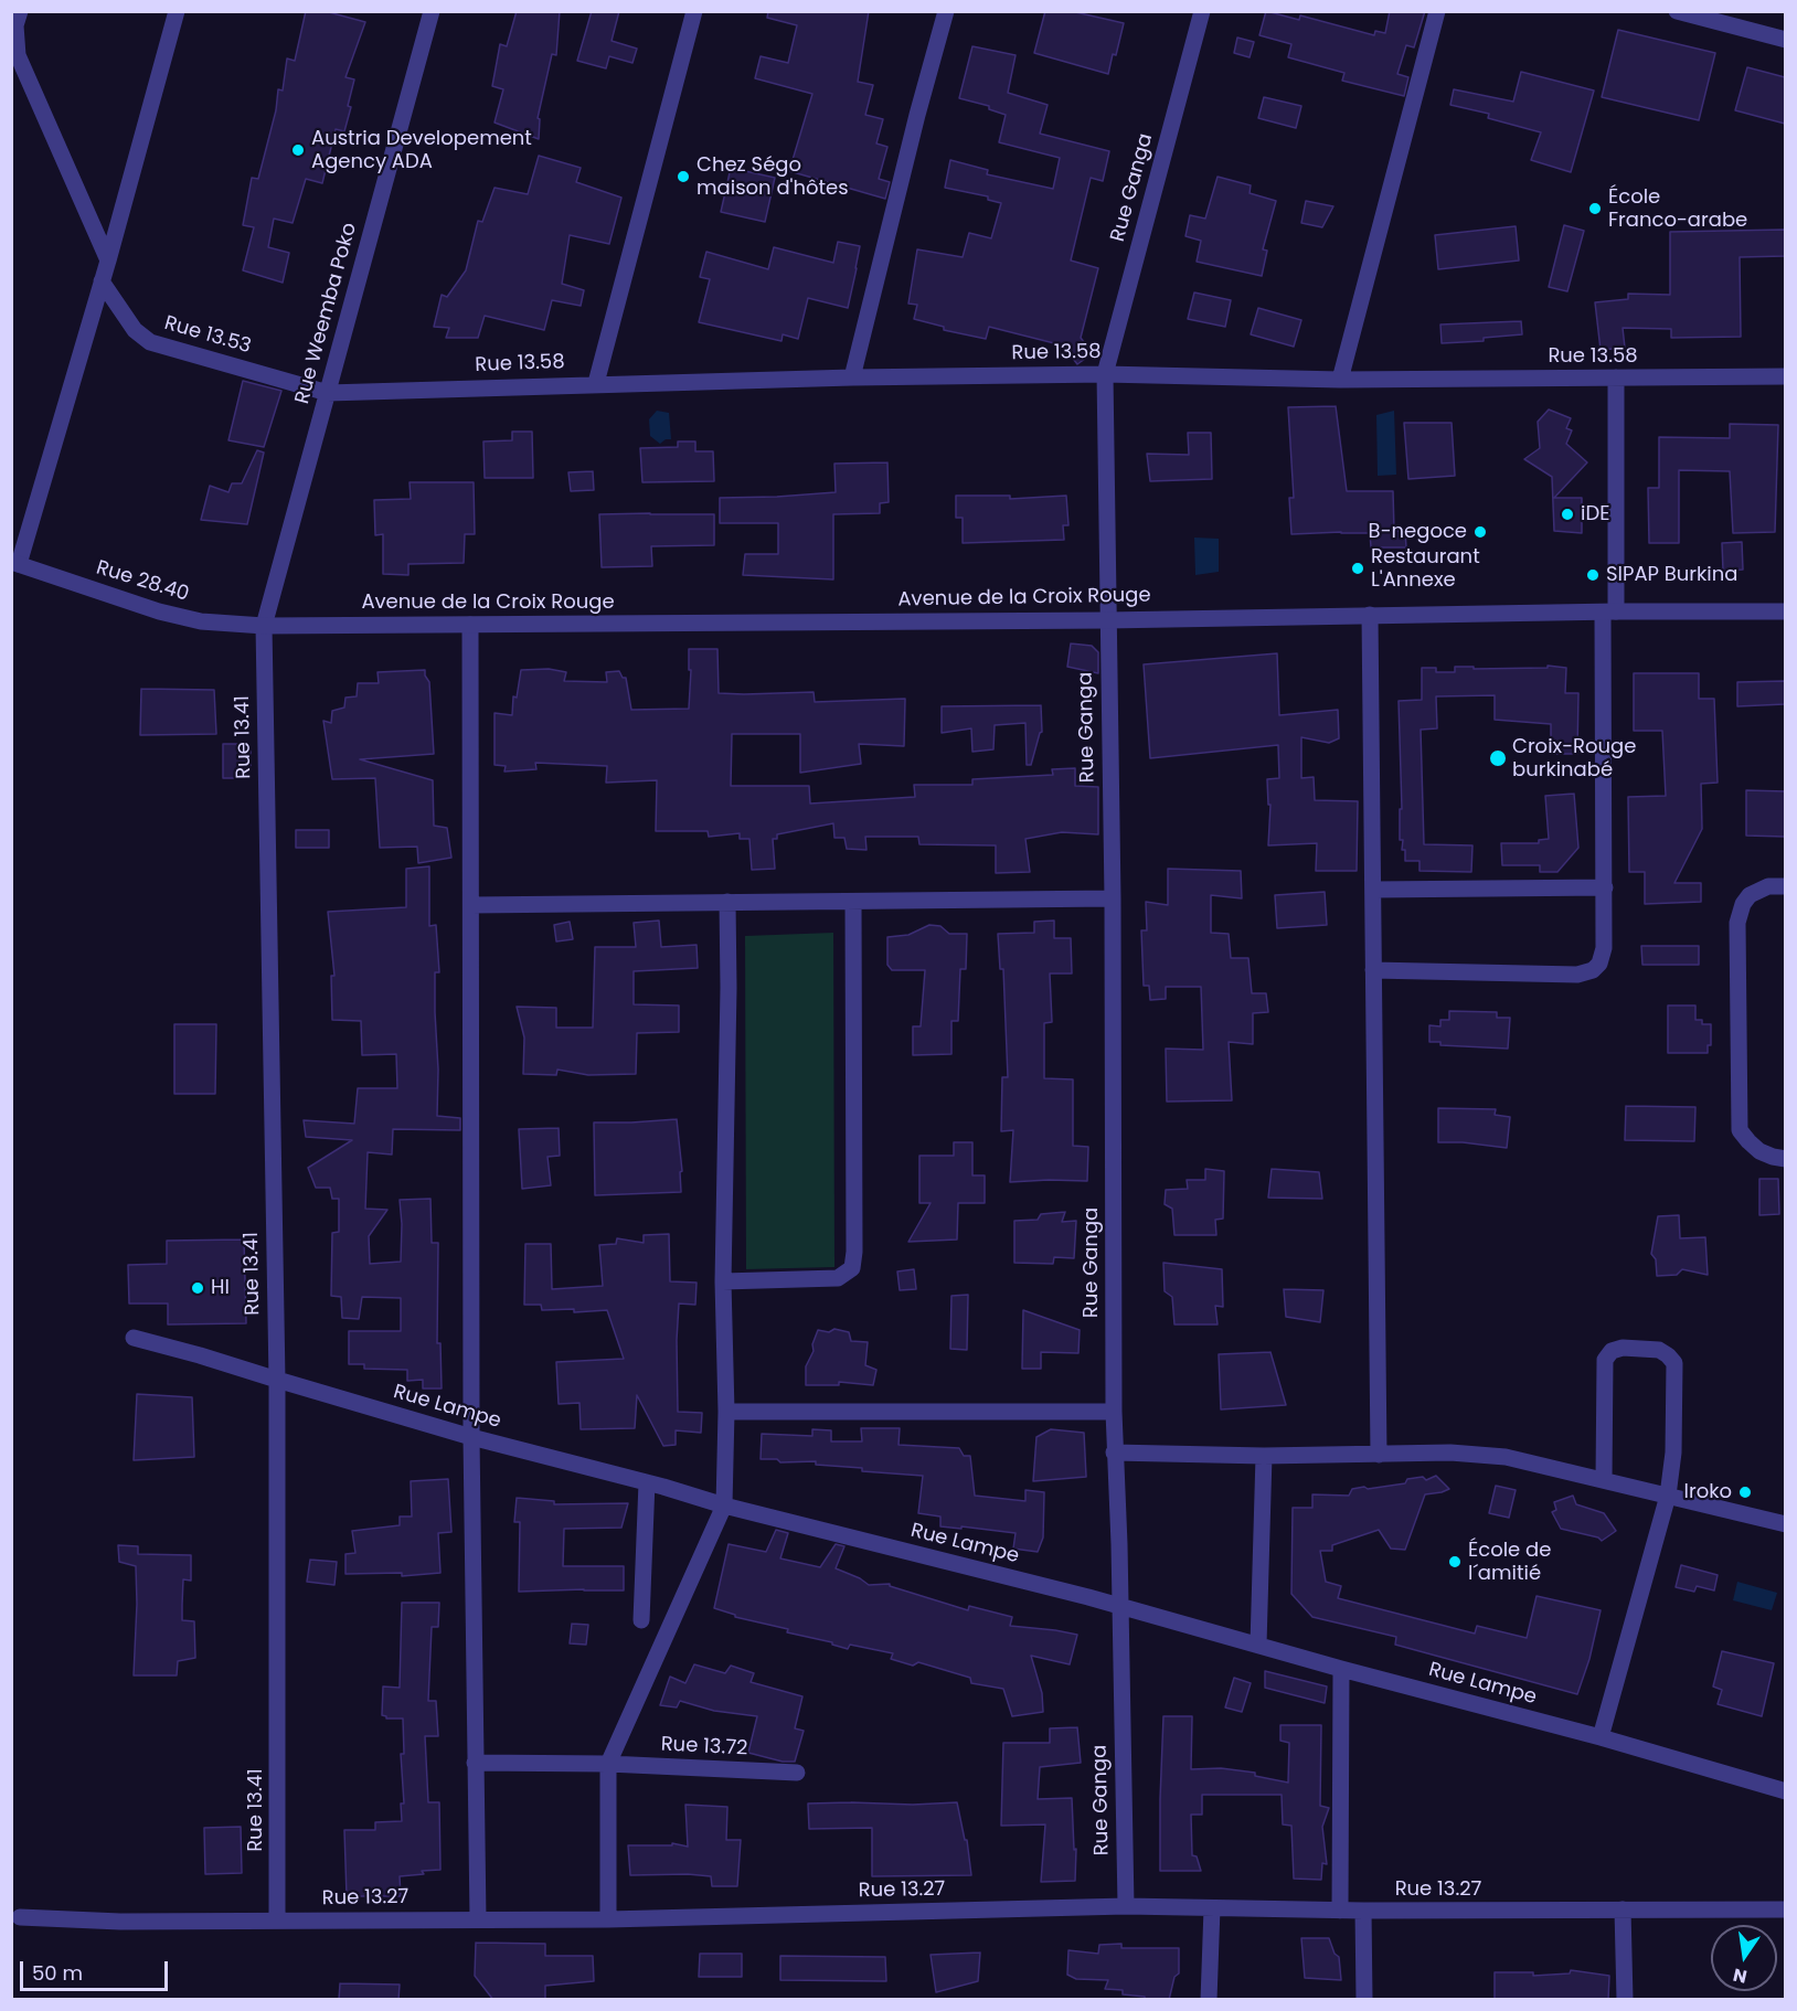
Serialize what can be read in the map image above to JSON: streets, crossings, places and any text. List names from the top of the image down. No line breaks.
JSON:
{"streets":{"street":["Rue Ganga","Rue Weemba Poko","Rue 13.53","Rue 13.58","Rue 28.40","Avenue de la Croix Rouge","Rue 13.41","Rue Lampe","Rue 13.72","Rue 13.27"]},"crossings":[["Rue Ganga","Rue 13.58"],["Rue Ganga","Avenue de la Croix Rouge"],["Rue Ganga","Rue Lampe"],["Rue Ganga","Rue 13.27"],["Rue Weemba Poko","Rue 13.53"],["Rue Weemba Poko","Rue 13.58"],["Rue Weemba Poko","Rue 28.40"],["Rue Weemba Poko","Avenue de la Croix Rouge"],["Rue Weemba Poko","Rue 13.41"],["Rue 13.53","Rue 13.58"],["Rue 28.40","Avenue de la Croix Rouge"],["Rue 28.40","Rue 13.41"],["Avenue de la Croix Rouge","Rue 13.41"],["Rue 13.41","Rue Lampe"],["Rue 13.41","Rue 13.27"]],"places":["Austria Developement Agency ADA","Chez Ségo maison d'hôtes","École Franco-arabe","iDE","B-negoce","Restaurant L'Annexe","SIPAP Burkina","Croix-Rouge burkinabé","HI","Iroko","École de l´amitié"],"scale_bar":"50 m","north":"bottom"}
